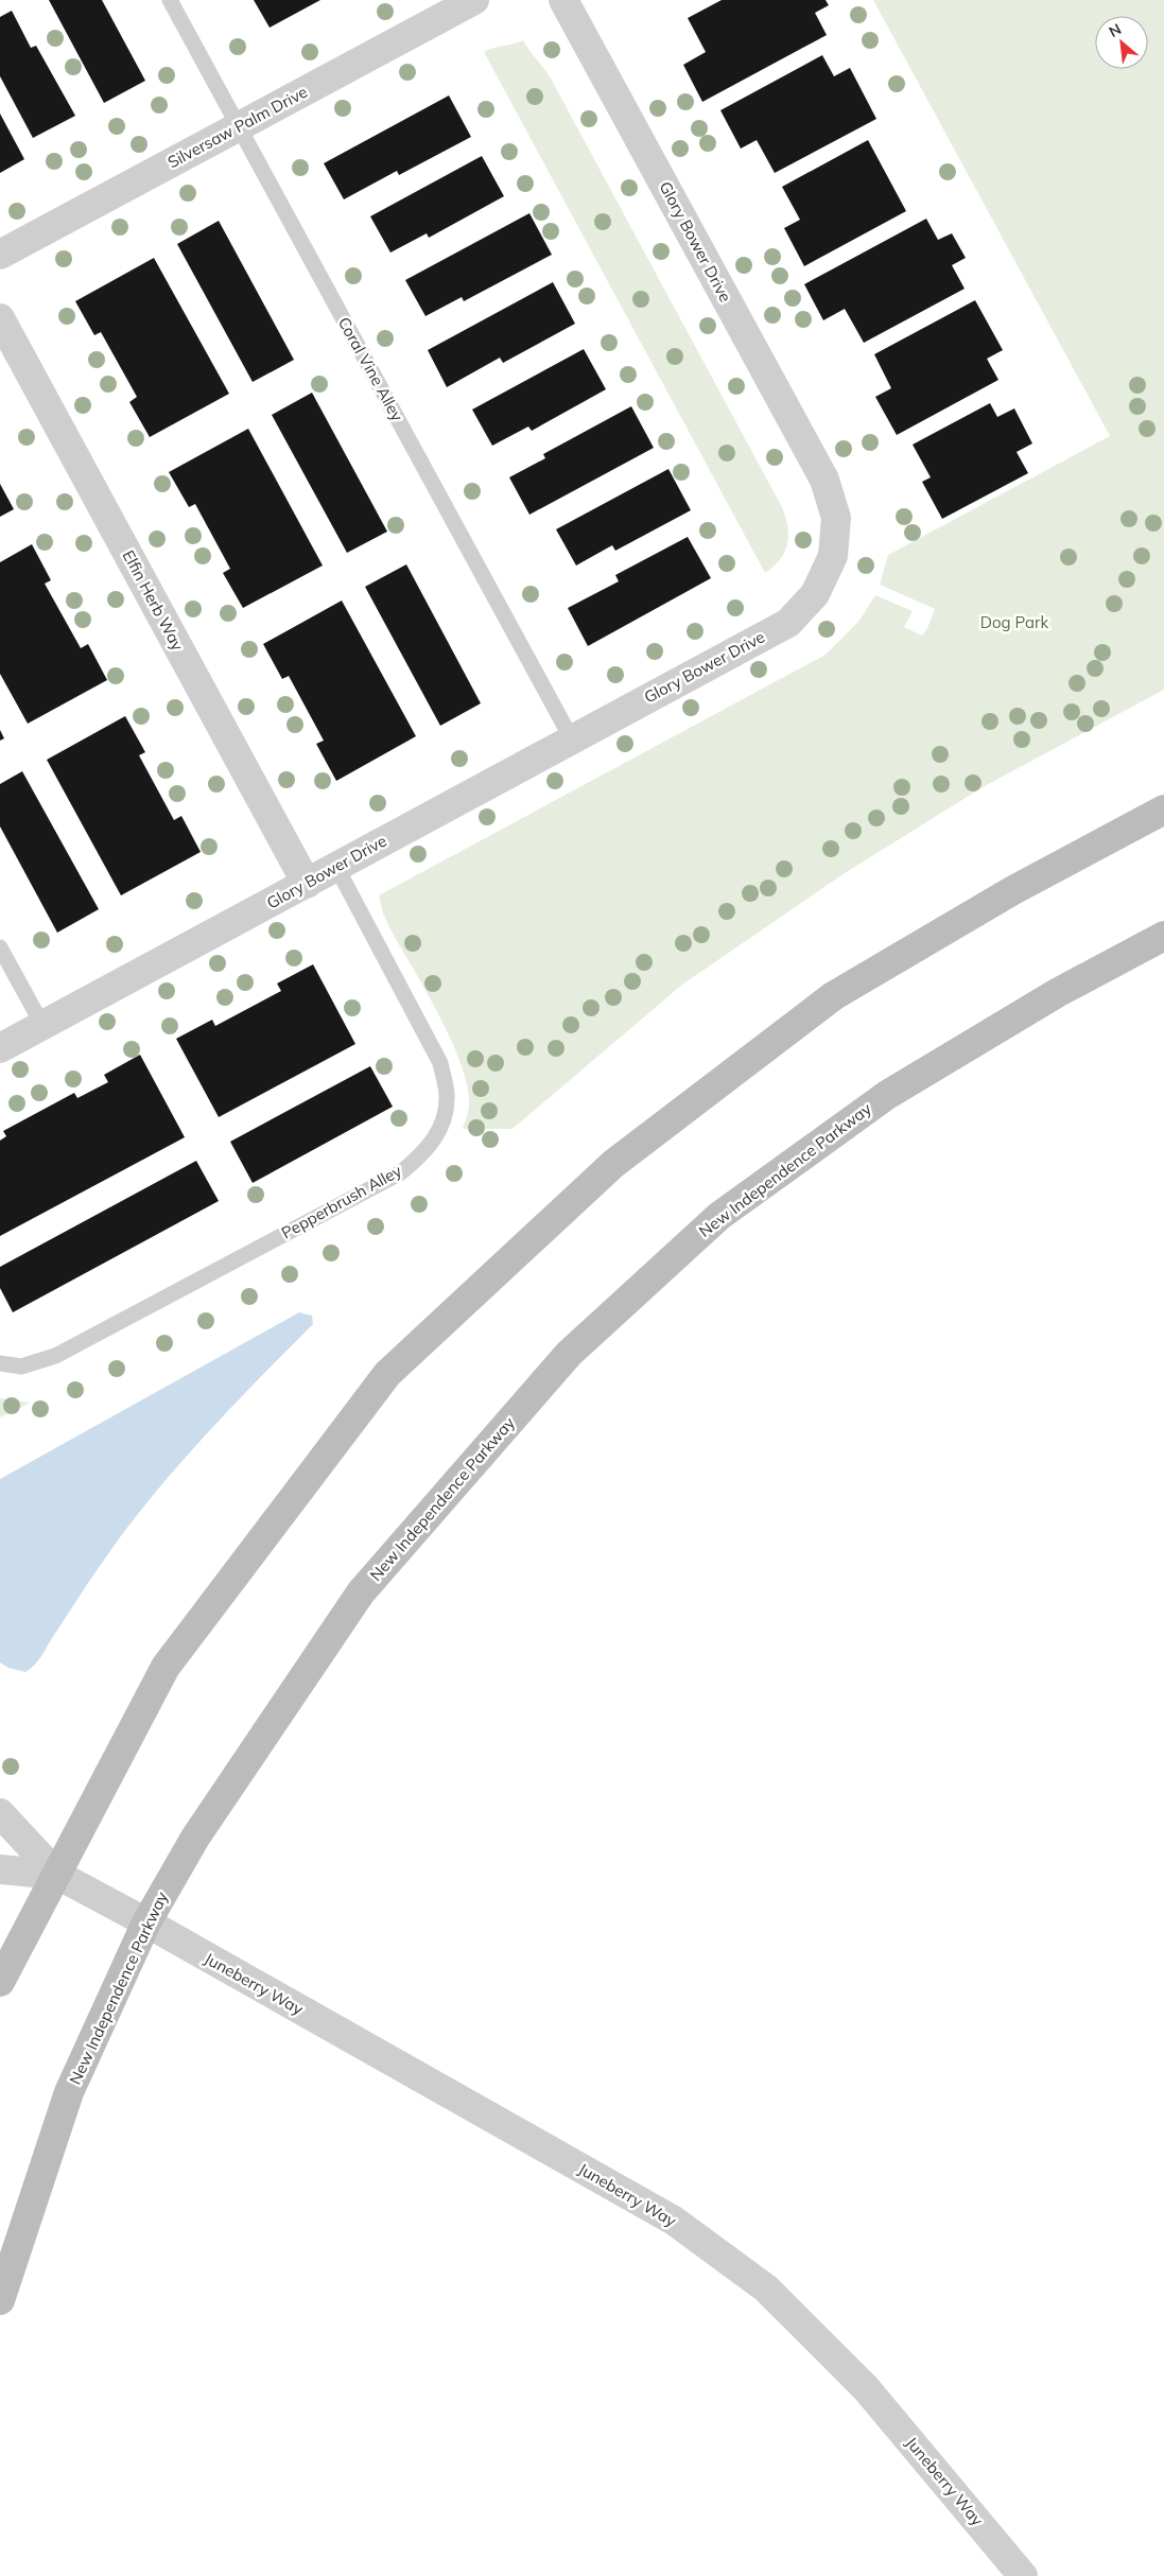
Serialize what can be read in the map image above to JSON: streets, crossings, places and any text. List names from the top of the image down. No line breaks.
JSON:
{"streets":{"main road":["New Independence Parkway"],"street":["Silversaw Palm Drive","Glory Bower Drive","Elfin Herb Way","Juneberry Way"],"lane":["Coral Vine Alley","Pepperbrush Alley"]},"crossings":[["Silversaw Palm Drive","Coral Vine Alley"],["Glory Bower Drive","Coral Vine Alley"],["Glory Bower Drive","Elfin Herb Way"],["Glory Bower Drive","Pepperbrush Alley"],["New Independence Parkway","Juneberry Way"]],"parks":["Dog Park"],"north":"top left"}
